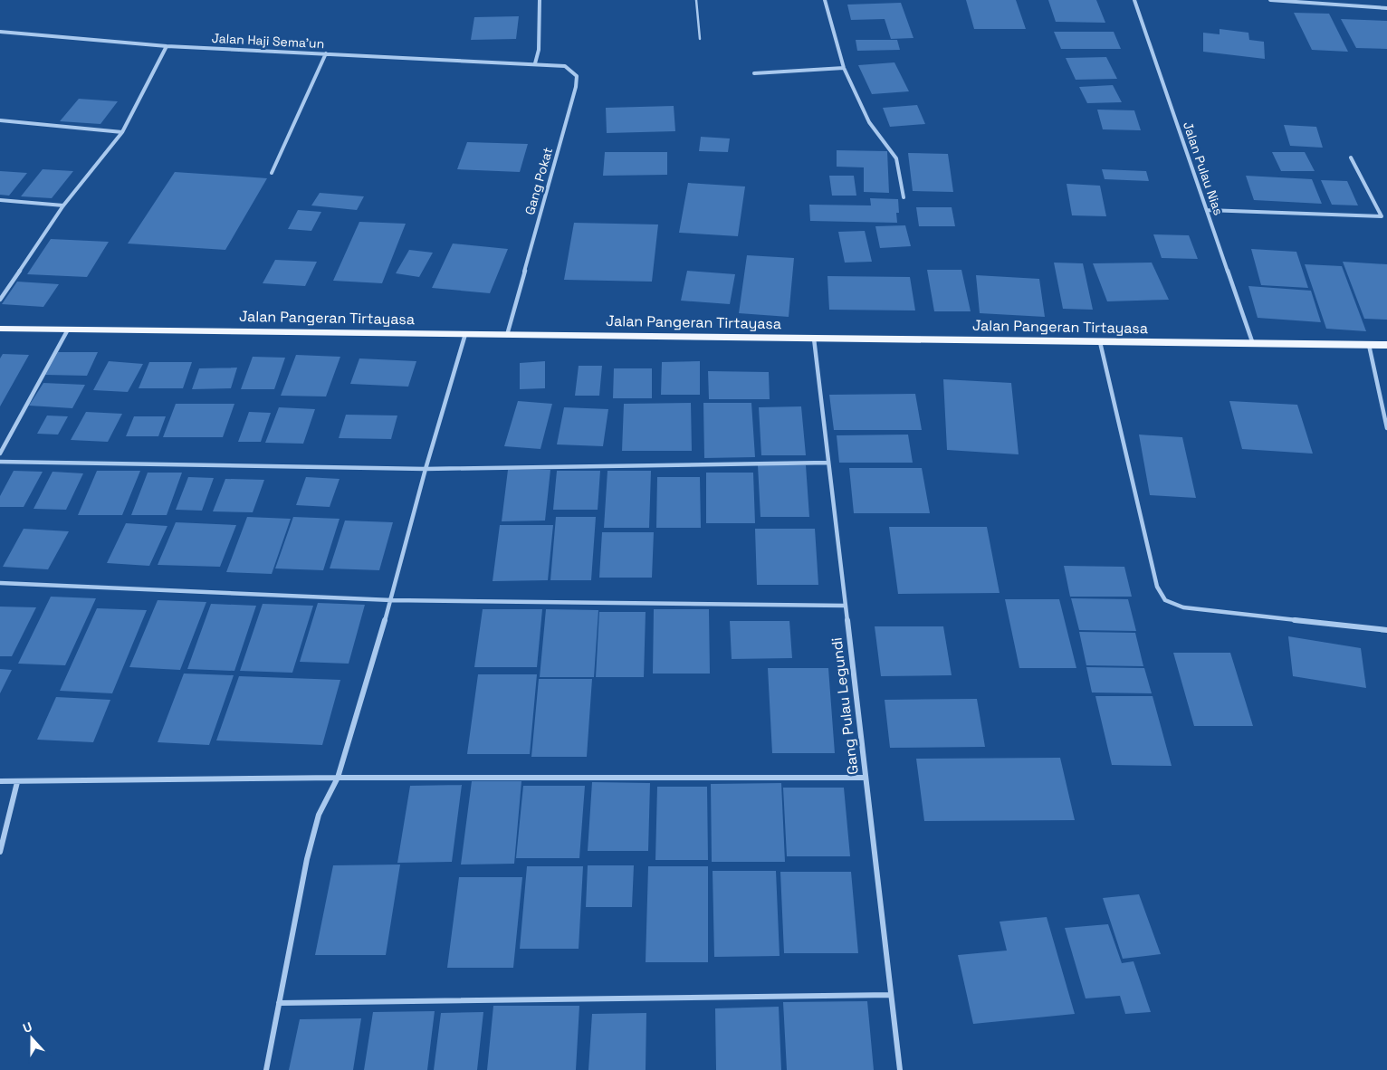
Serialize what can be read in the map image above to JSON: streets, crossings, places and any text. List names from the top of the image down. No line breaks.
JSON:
{"streets":{"main road":["Jalan Pangeran Tirtayasa"],"street":["Jalan Haji Sema'un","Jalan Pulau Nias","Gang Pokat","Gang Pulau Legundi"]},"crossings":[["Jalan Haji Sema'un","Gang Pokat"],["Jalan Pulau Nias","Jalan Pangeran Tirtayasa"],["Gang Pokat","Jalan Pangeran Tirtayasa"],["Jalan Pangeran Tirtayasa","Gang Pulau Legundi"]],"north":"top"}
